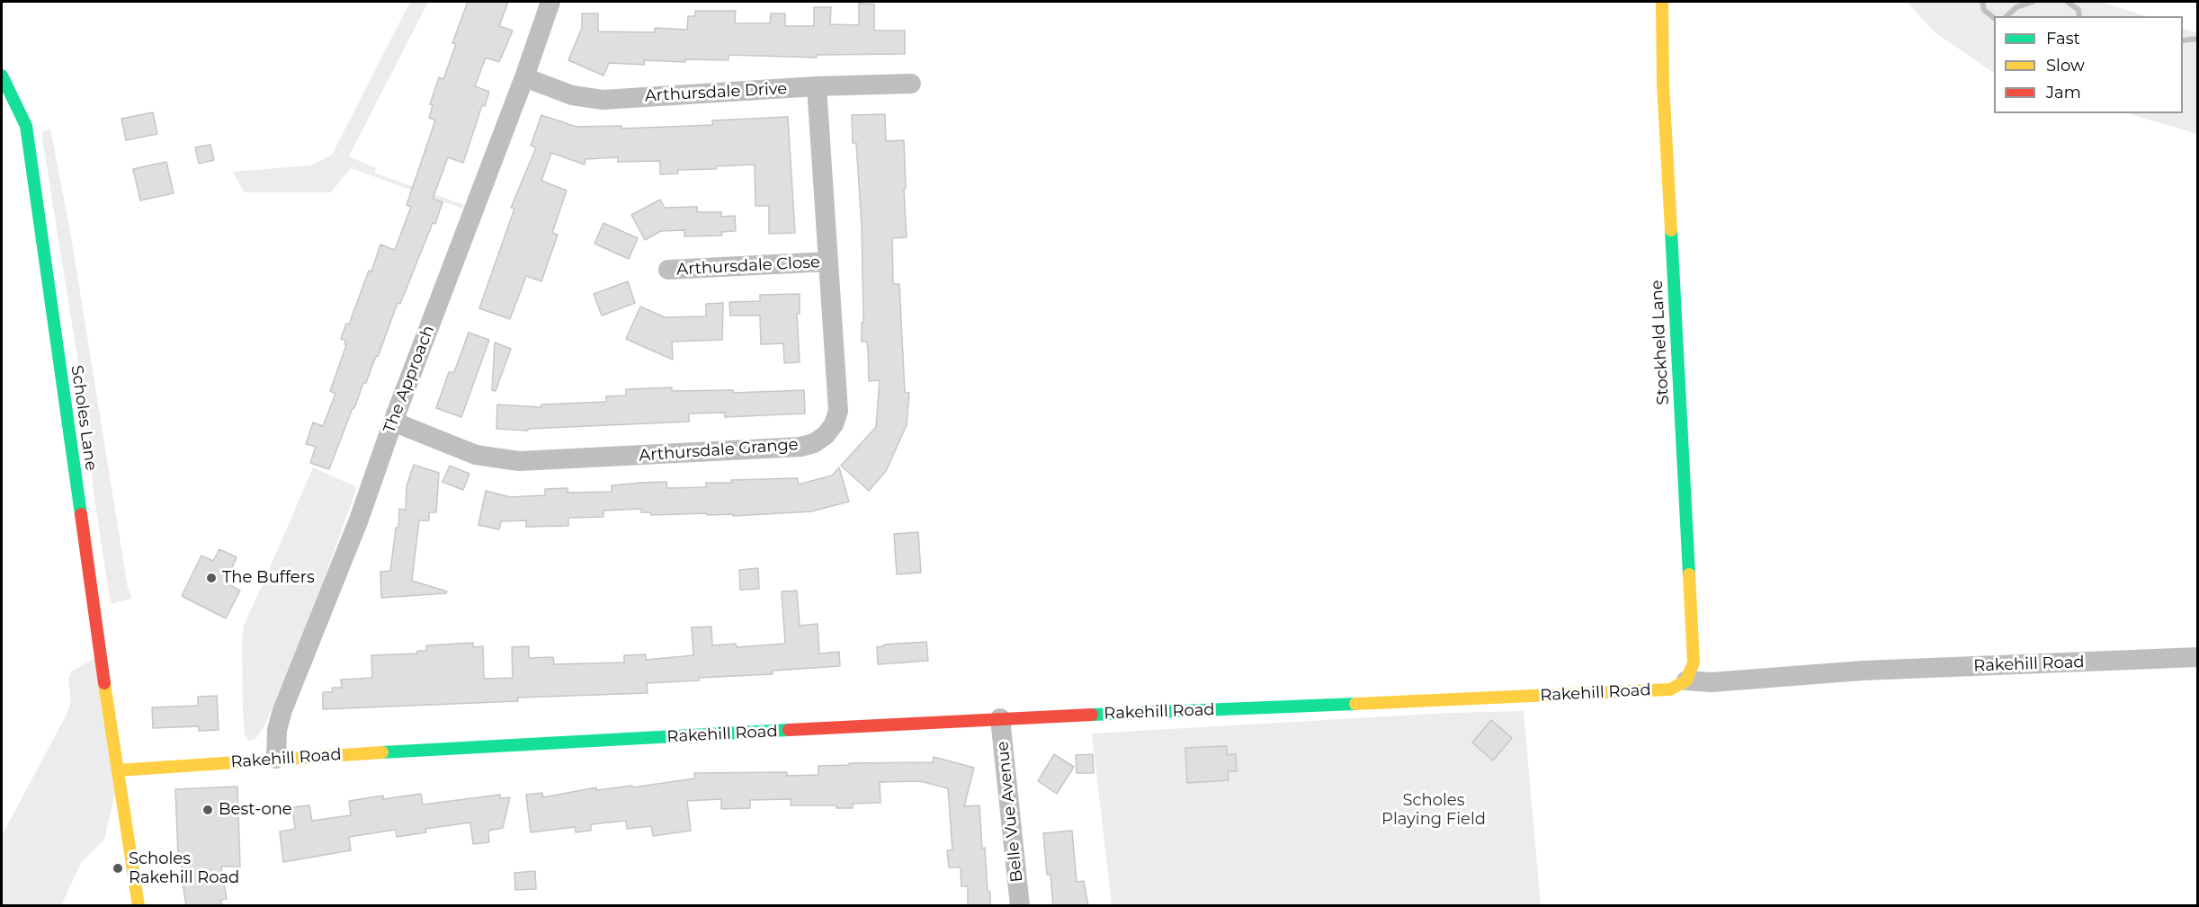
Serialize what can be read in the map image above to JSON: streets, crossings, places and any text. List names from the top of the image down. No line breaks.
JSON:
{"streets":{"street":["Arthursdale Drive","Arthursdale Close","Stockheld Lane","The Approach","Scholes Lane","Arthursdale Grange","Rakehill Road","Belle Vue Avenue"]},"crossings":[["Arthursdale Drive","The Approach"],["Arthursdale Drive","Arthursdale Grange"],["Arthursdale Close","Arthursdale Grange"],["Stockheld Lane","Rakehill Road"],["The Approach","Arthursdale Grange"],["The Approach","Rakehill Road"],["Scholes Lane","Rakehill Road"],["Rakehill Road","Belle Vue Avenue"]],"parks":["Scholes Playing Field"],"places":["The Buffers","Best-one","Scholes Rakehill Road"],"legend":["Fast","Slow","Jam"]}
